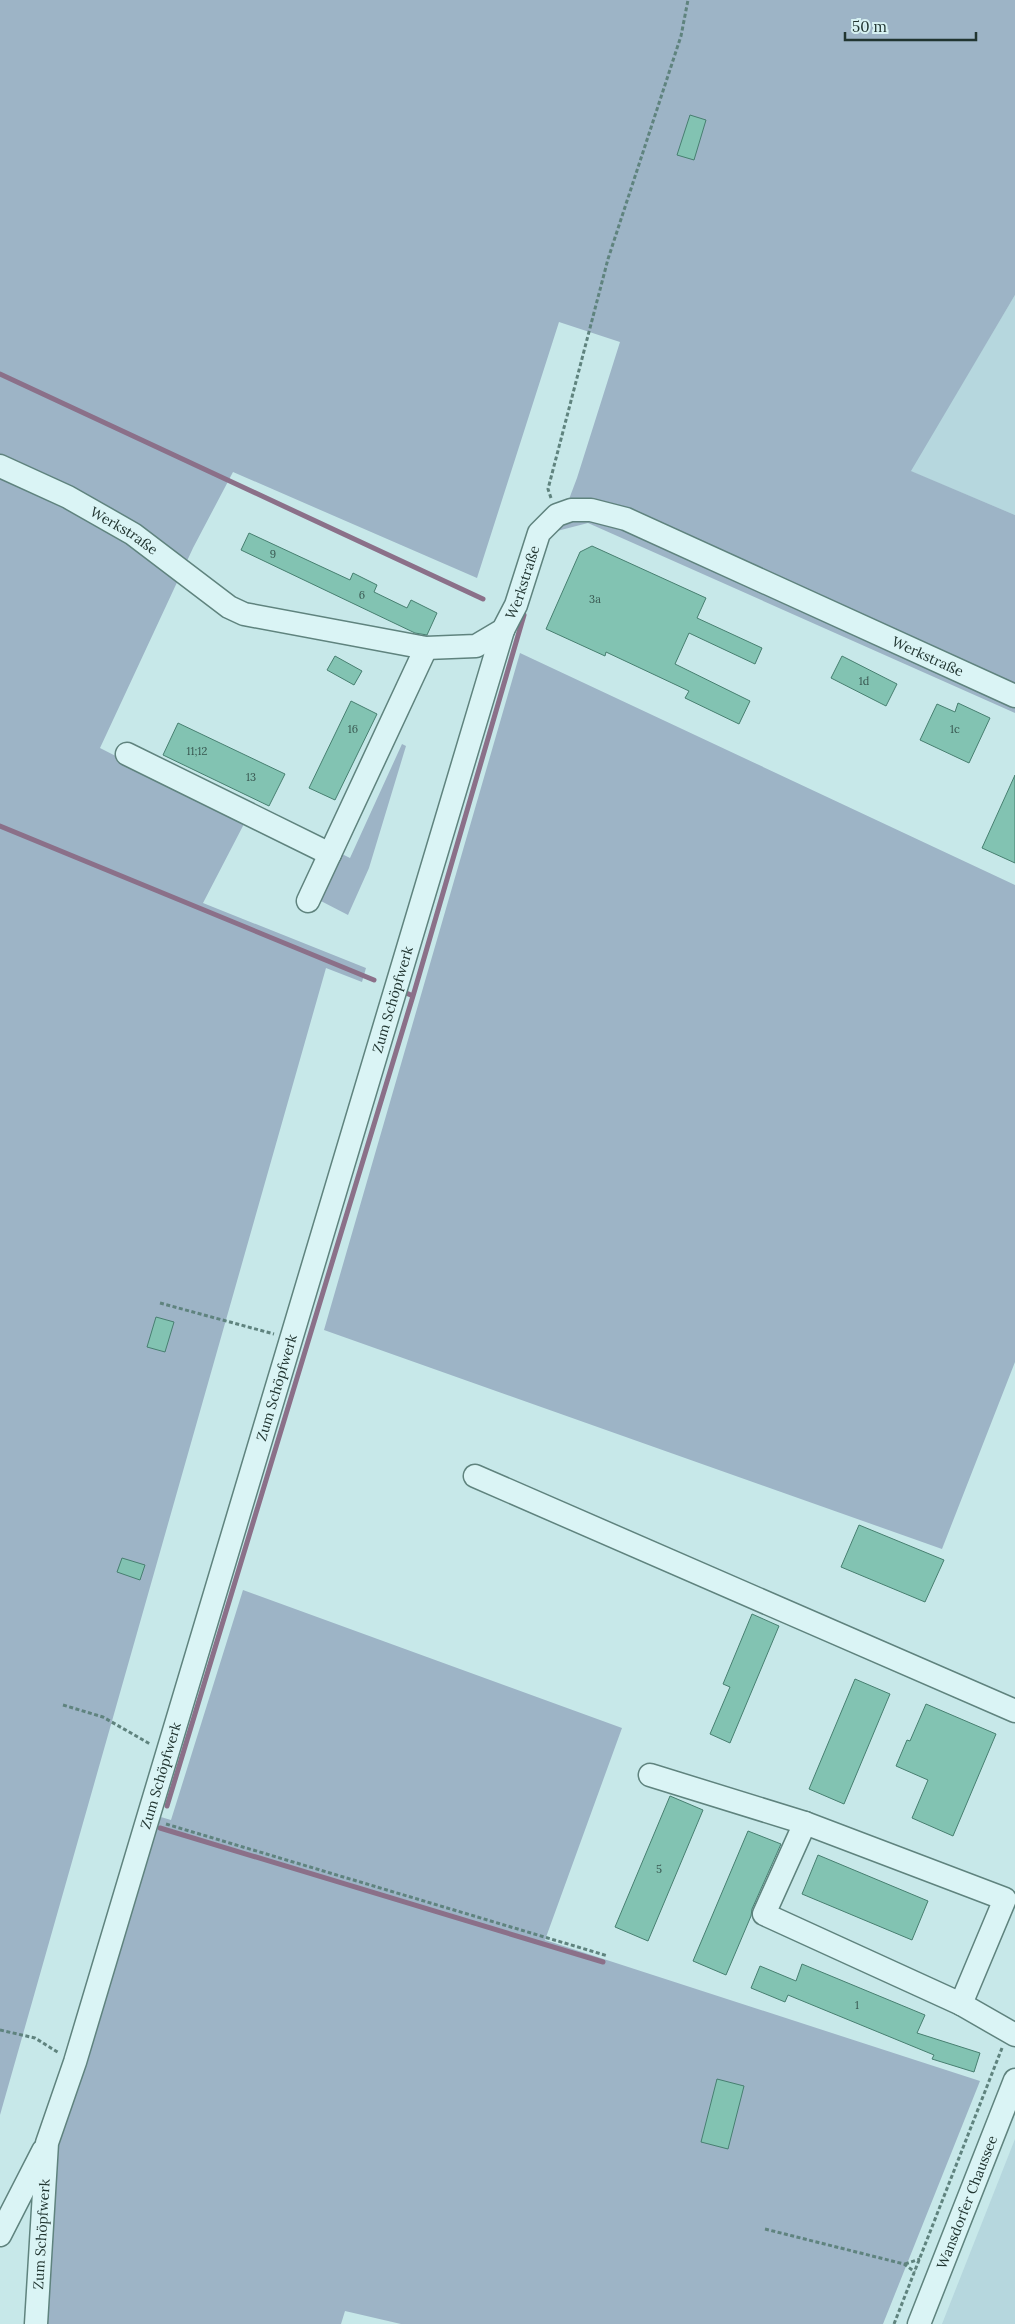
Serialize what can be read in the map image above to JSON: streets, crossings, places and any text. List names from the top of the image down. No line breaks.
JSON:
{"streets":{"street":["Werkstraße","Zum Schöpfwerk","Wansdorfer Chaussee"]},"crossings":[["Werkstraße","Zum Schöpfwerk"]],"house_numbers":["9","6","3a","1d","16","1c","11;12","13","5","1"],"scale_bar":"50 m"}
